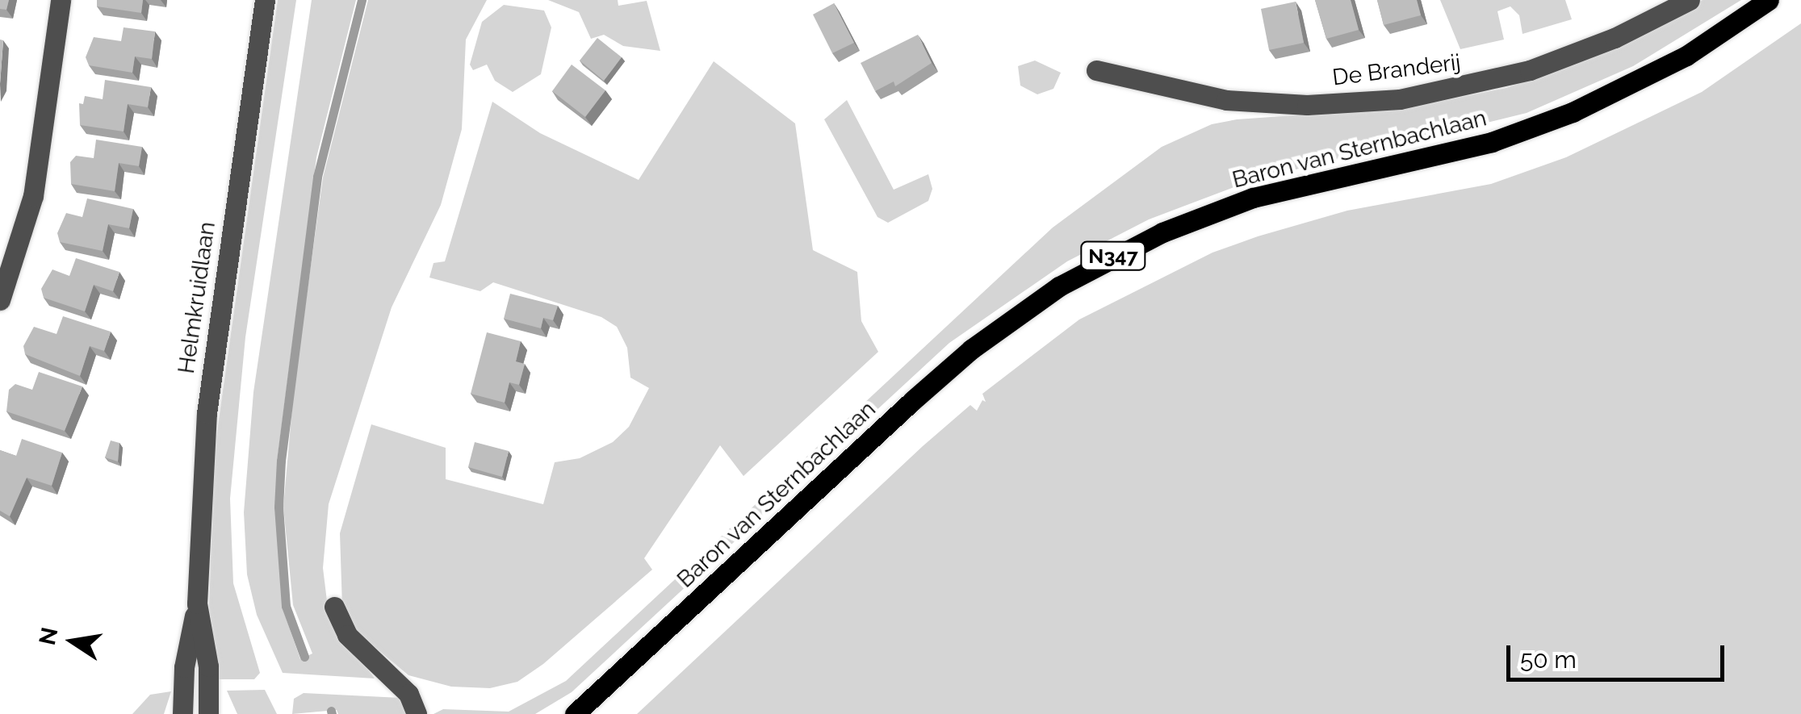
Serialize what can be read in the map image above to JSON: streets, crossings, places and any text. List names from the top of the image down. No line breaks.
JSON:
{"streets":{"main road":["Baron van Sternbachlaan","N347"],"street":["De Branderij","Helmkruidlaan"]},"scale_bar":"50 m","north":"left"}
